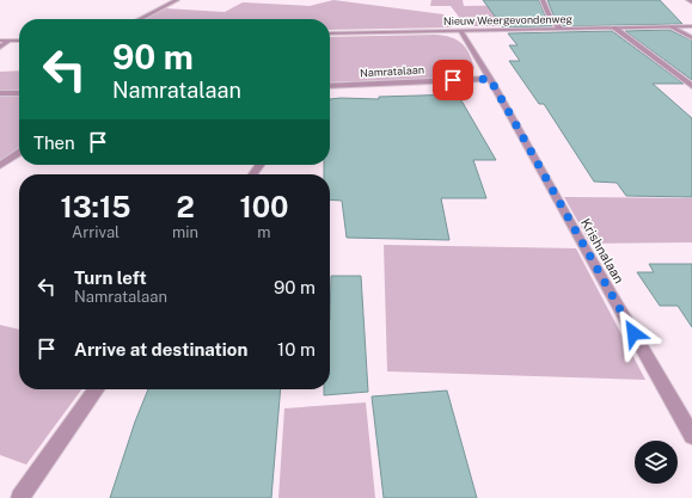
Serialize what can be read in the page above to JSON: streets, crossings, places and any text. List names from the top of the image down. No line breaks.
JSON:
{"streets":{"street":["Nieuw Weergevondenweg","Namratalaan","Krishnalaan"]},"crossings":[["Namratalaan","Krishnalaan"]],"page":{"turn":["90 m","Namratalaan"],"then":"Then","eta":["13:15","Arrival","2","min","100","m"],"list":[{"name":"Turn left","note":"Namratalaan","value":"90 m"},{"name":"Arrive at destination","value":"10 m"}]}}
